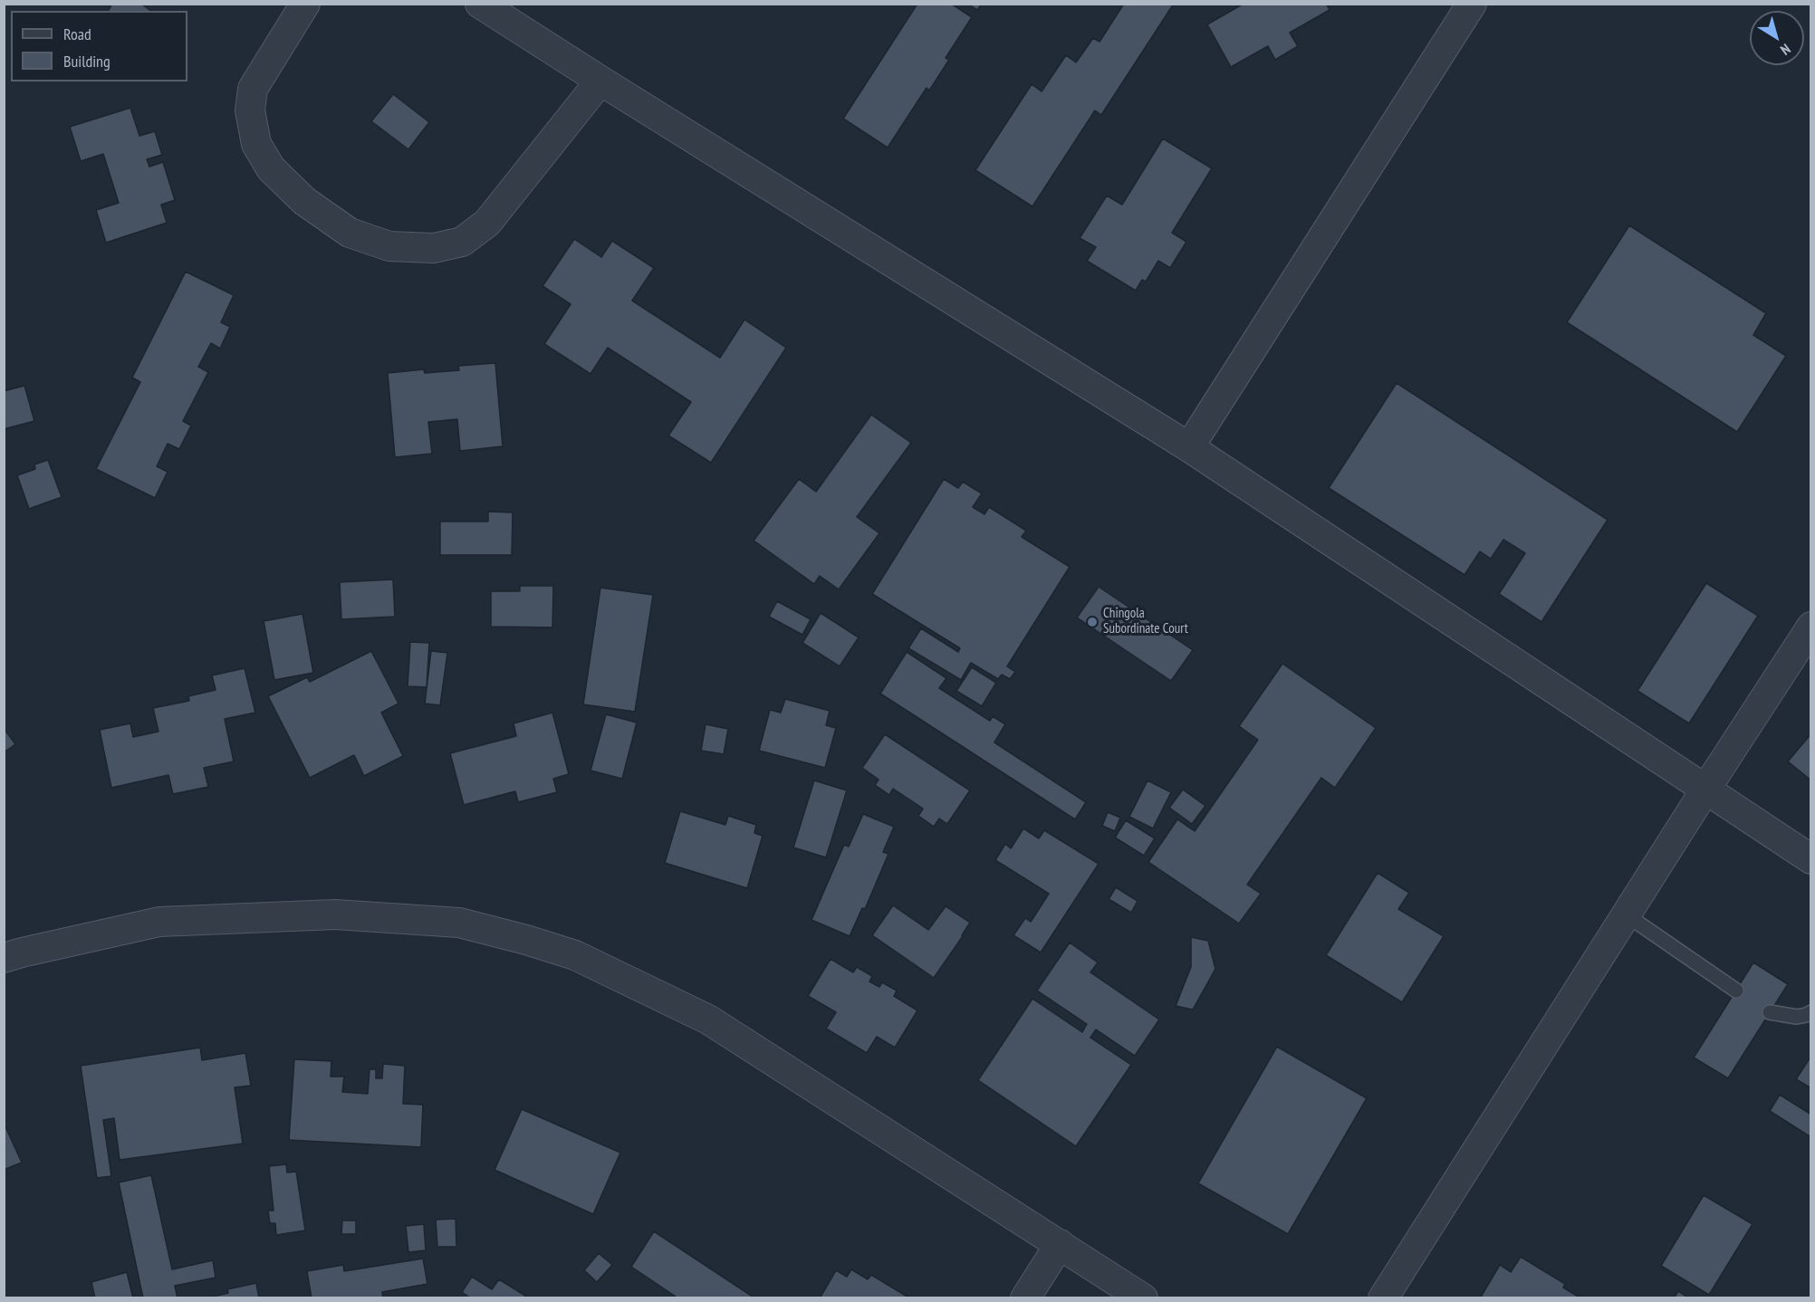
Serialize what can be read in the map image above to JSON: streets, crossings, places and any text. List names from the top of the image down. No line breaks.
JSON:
{"places":["Chingola Subordinate Court"],"legend":["Road","Building"],"north":"bottom right"}
